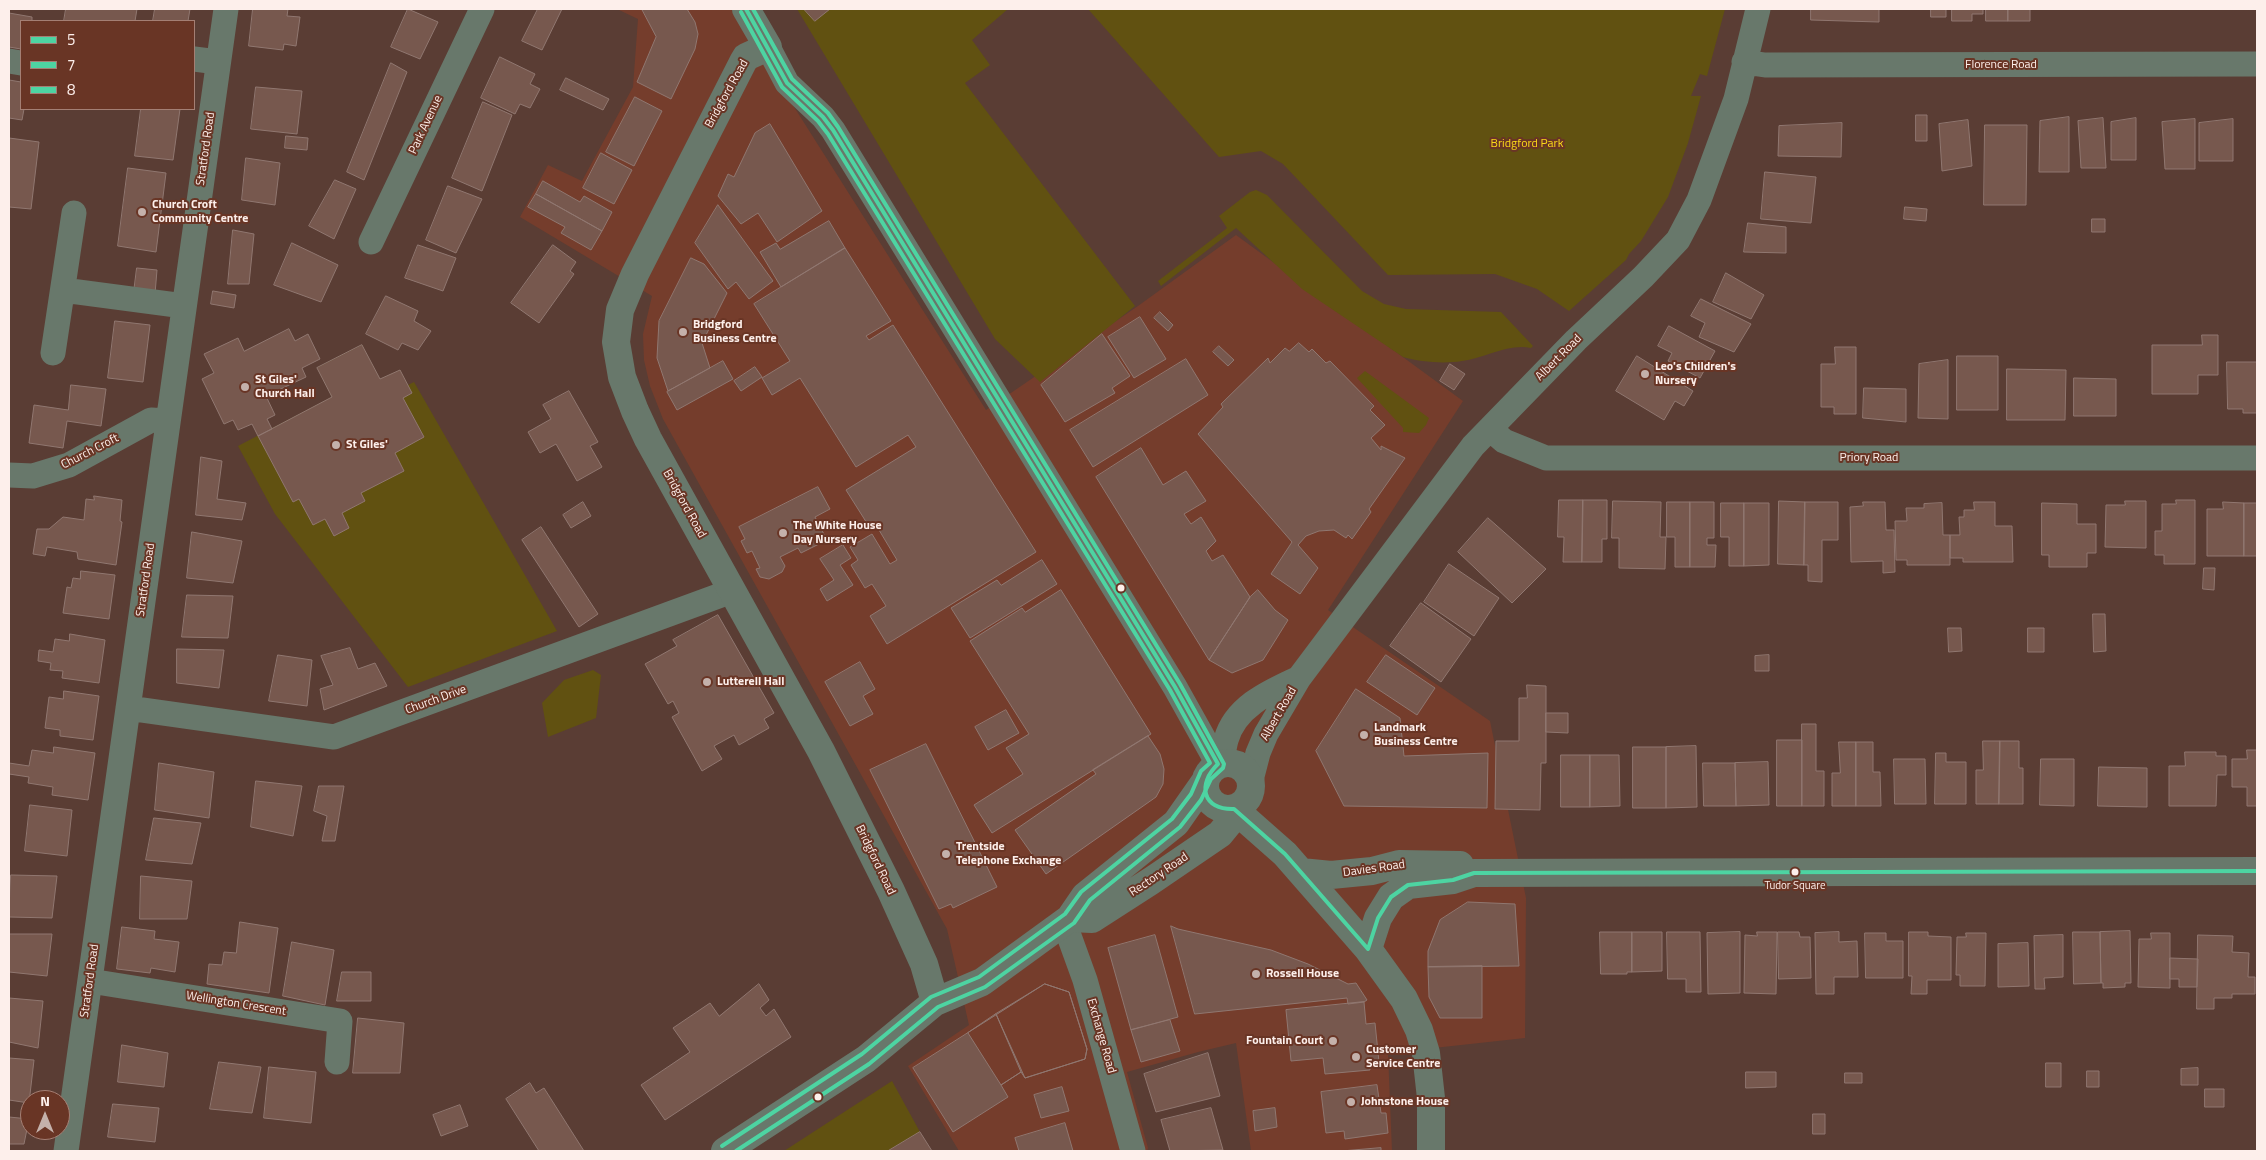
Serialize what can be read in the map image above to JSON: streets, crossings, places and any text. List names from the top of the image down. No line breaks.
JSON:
{"streets":{"street":["Florence Road","Bridgford Road","Park Avenue","Stratford Road","Albert Road","Church Croft","Priory Road","Church Drive","Davies Road","Rectory Road","Wellington Crescent","Exchange Road"]},"crossings":[["Florence Road","Albert Road"],["Bridgford Road","Church Drive"],["Stratford Road","Church Croft"],["Stratford Road","Church Drive"],["Stratford Road","Wellington Crescent"],["Albert Road","Priory Road"],["Albert Road","Rectory Road"],["Rectory Road","Exchange Road"]],"parks":["Bridgford Park"],"places":["Church Croft Community Centre","Bridgford Business Centre","Leo's Children's Nursery","St Giles' Church Hall","St Giles'","The White House Day Nursery","Lutterell Hall","Landmark Business Centre","Trentside Telephone Exchange","Tudor Square","Rossell House","Fountain Court","Customer Service Centre","Johnstone House"],"lines":["transit line 5","transit line 7","transit line 8"],"legend":["5","7","8"],"north":"top"}
